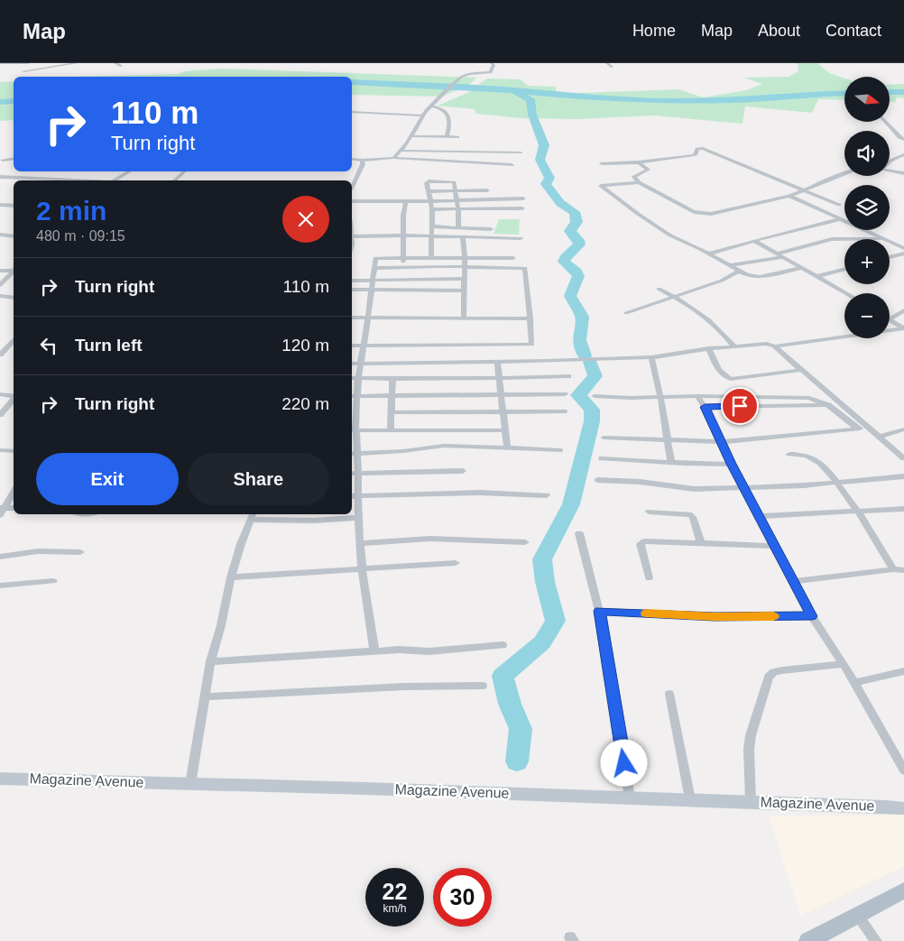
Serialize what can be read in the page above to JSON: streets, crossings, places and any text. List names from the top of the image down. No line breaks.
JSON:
{"streets":{"street":["Magazine Avenue"]},"north":"right","page":{"header":"Map","nav":["Home","Map","About","Contact"],"map_buttons":["+","−"],"turn":["110 m","Turn right"],"heading":["2 min","480 m · 09:15"],"list":[{"name":"Turn right","value":"110 m"},{"name":"Turn left","value":"120 m"},{"name":"Turn right","value":"220 m"}],"buttons":["Exit","Share"],"speed":"22 km/h","limit":"30"}}
